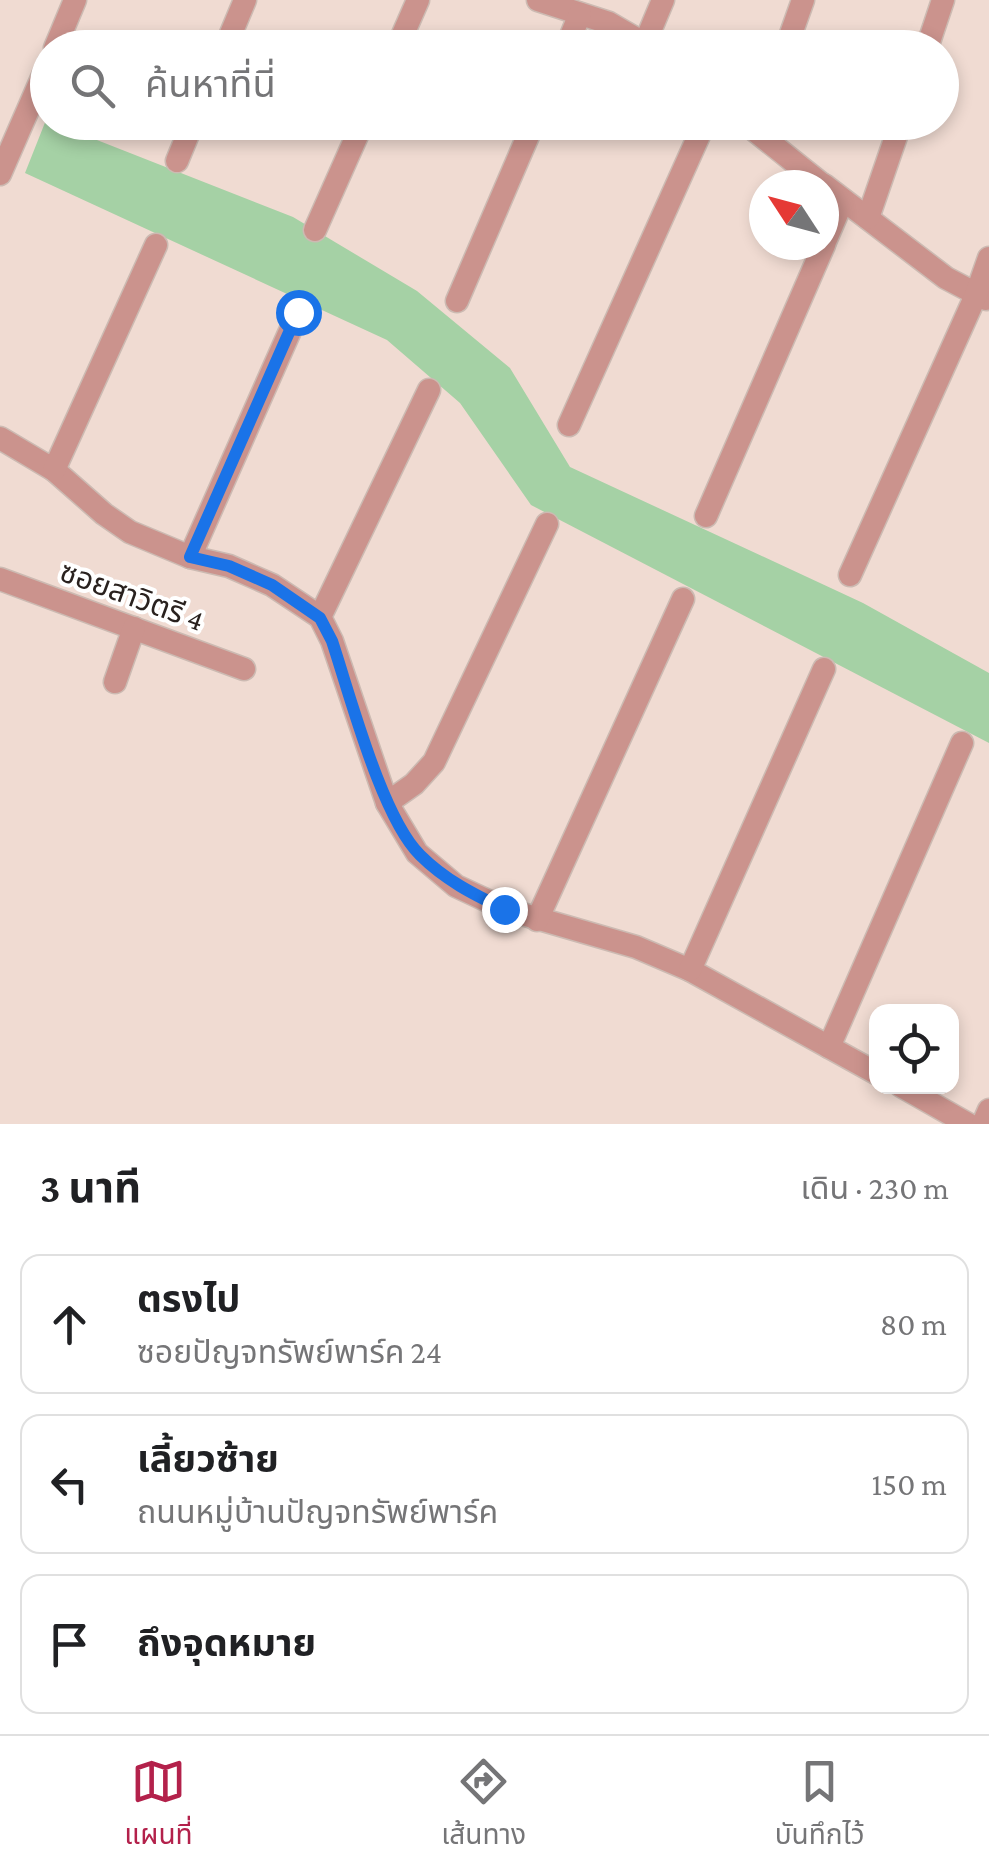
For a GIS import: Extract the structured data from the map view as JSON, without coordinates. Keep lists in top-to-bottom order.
{
  "streets": {
    "street": ["ซอยสาวิตรี 4"]
  },
  "north": "top left",
  "page": {
    "search": "ค้นหาที่นี่",
    "heading": ["3 นาที", "เดิน · 230 m"],
    "list": [
      ["ตรงไป", "ซอยปัญจทรัพย์พาร์ค 24", "80 m"],
      ["เลี้ยวซ้าย", "ถนนหมู่บ้านปัญจทรัพย์พาร์ค", "150 m"],
      "ถึงจุดหมาย"
    ],
    "nav": ["แผนที่", "เส้นทาง", "บันทึกไว้"]
  }
}
